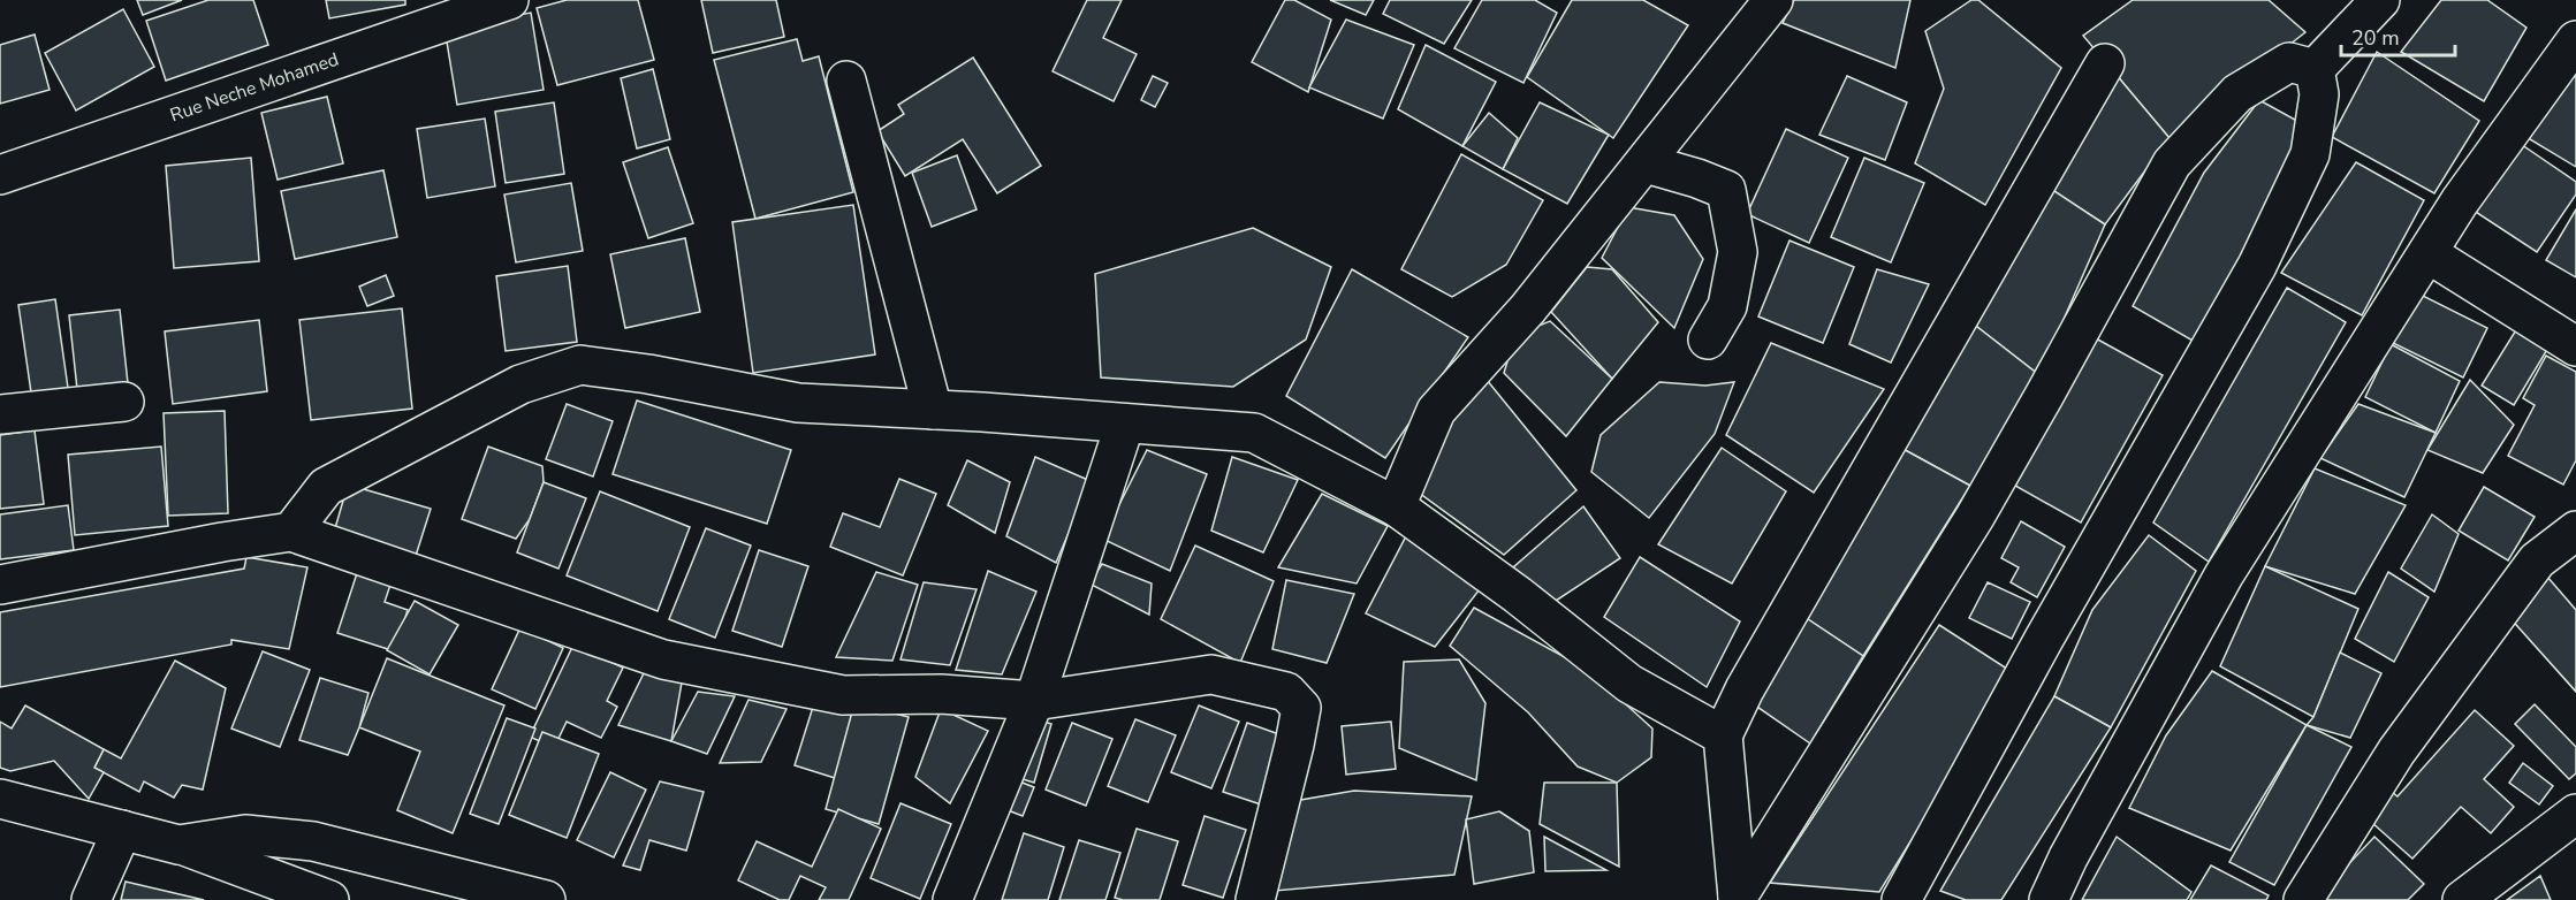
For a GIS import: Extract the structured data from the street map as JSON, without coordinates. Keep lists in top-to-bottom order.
{
  "streets": {
    "street": ["Rue Neche Mohamed"]
  },
  "scale_bar": "20 m"
}
